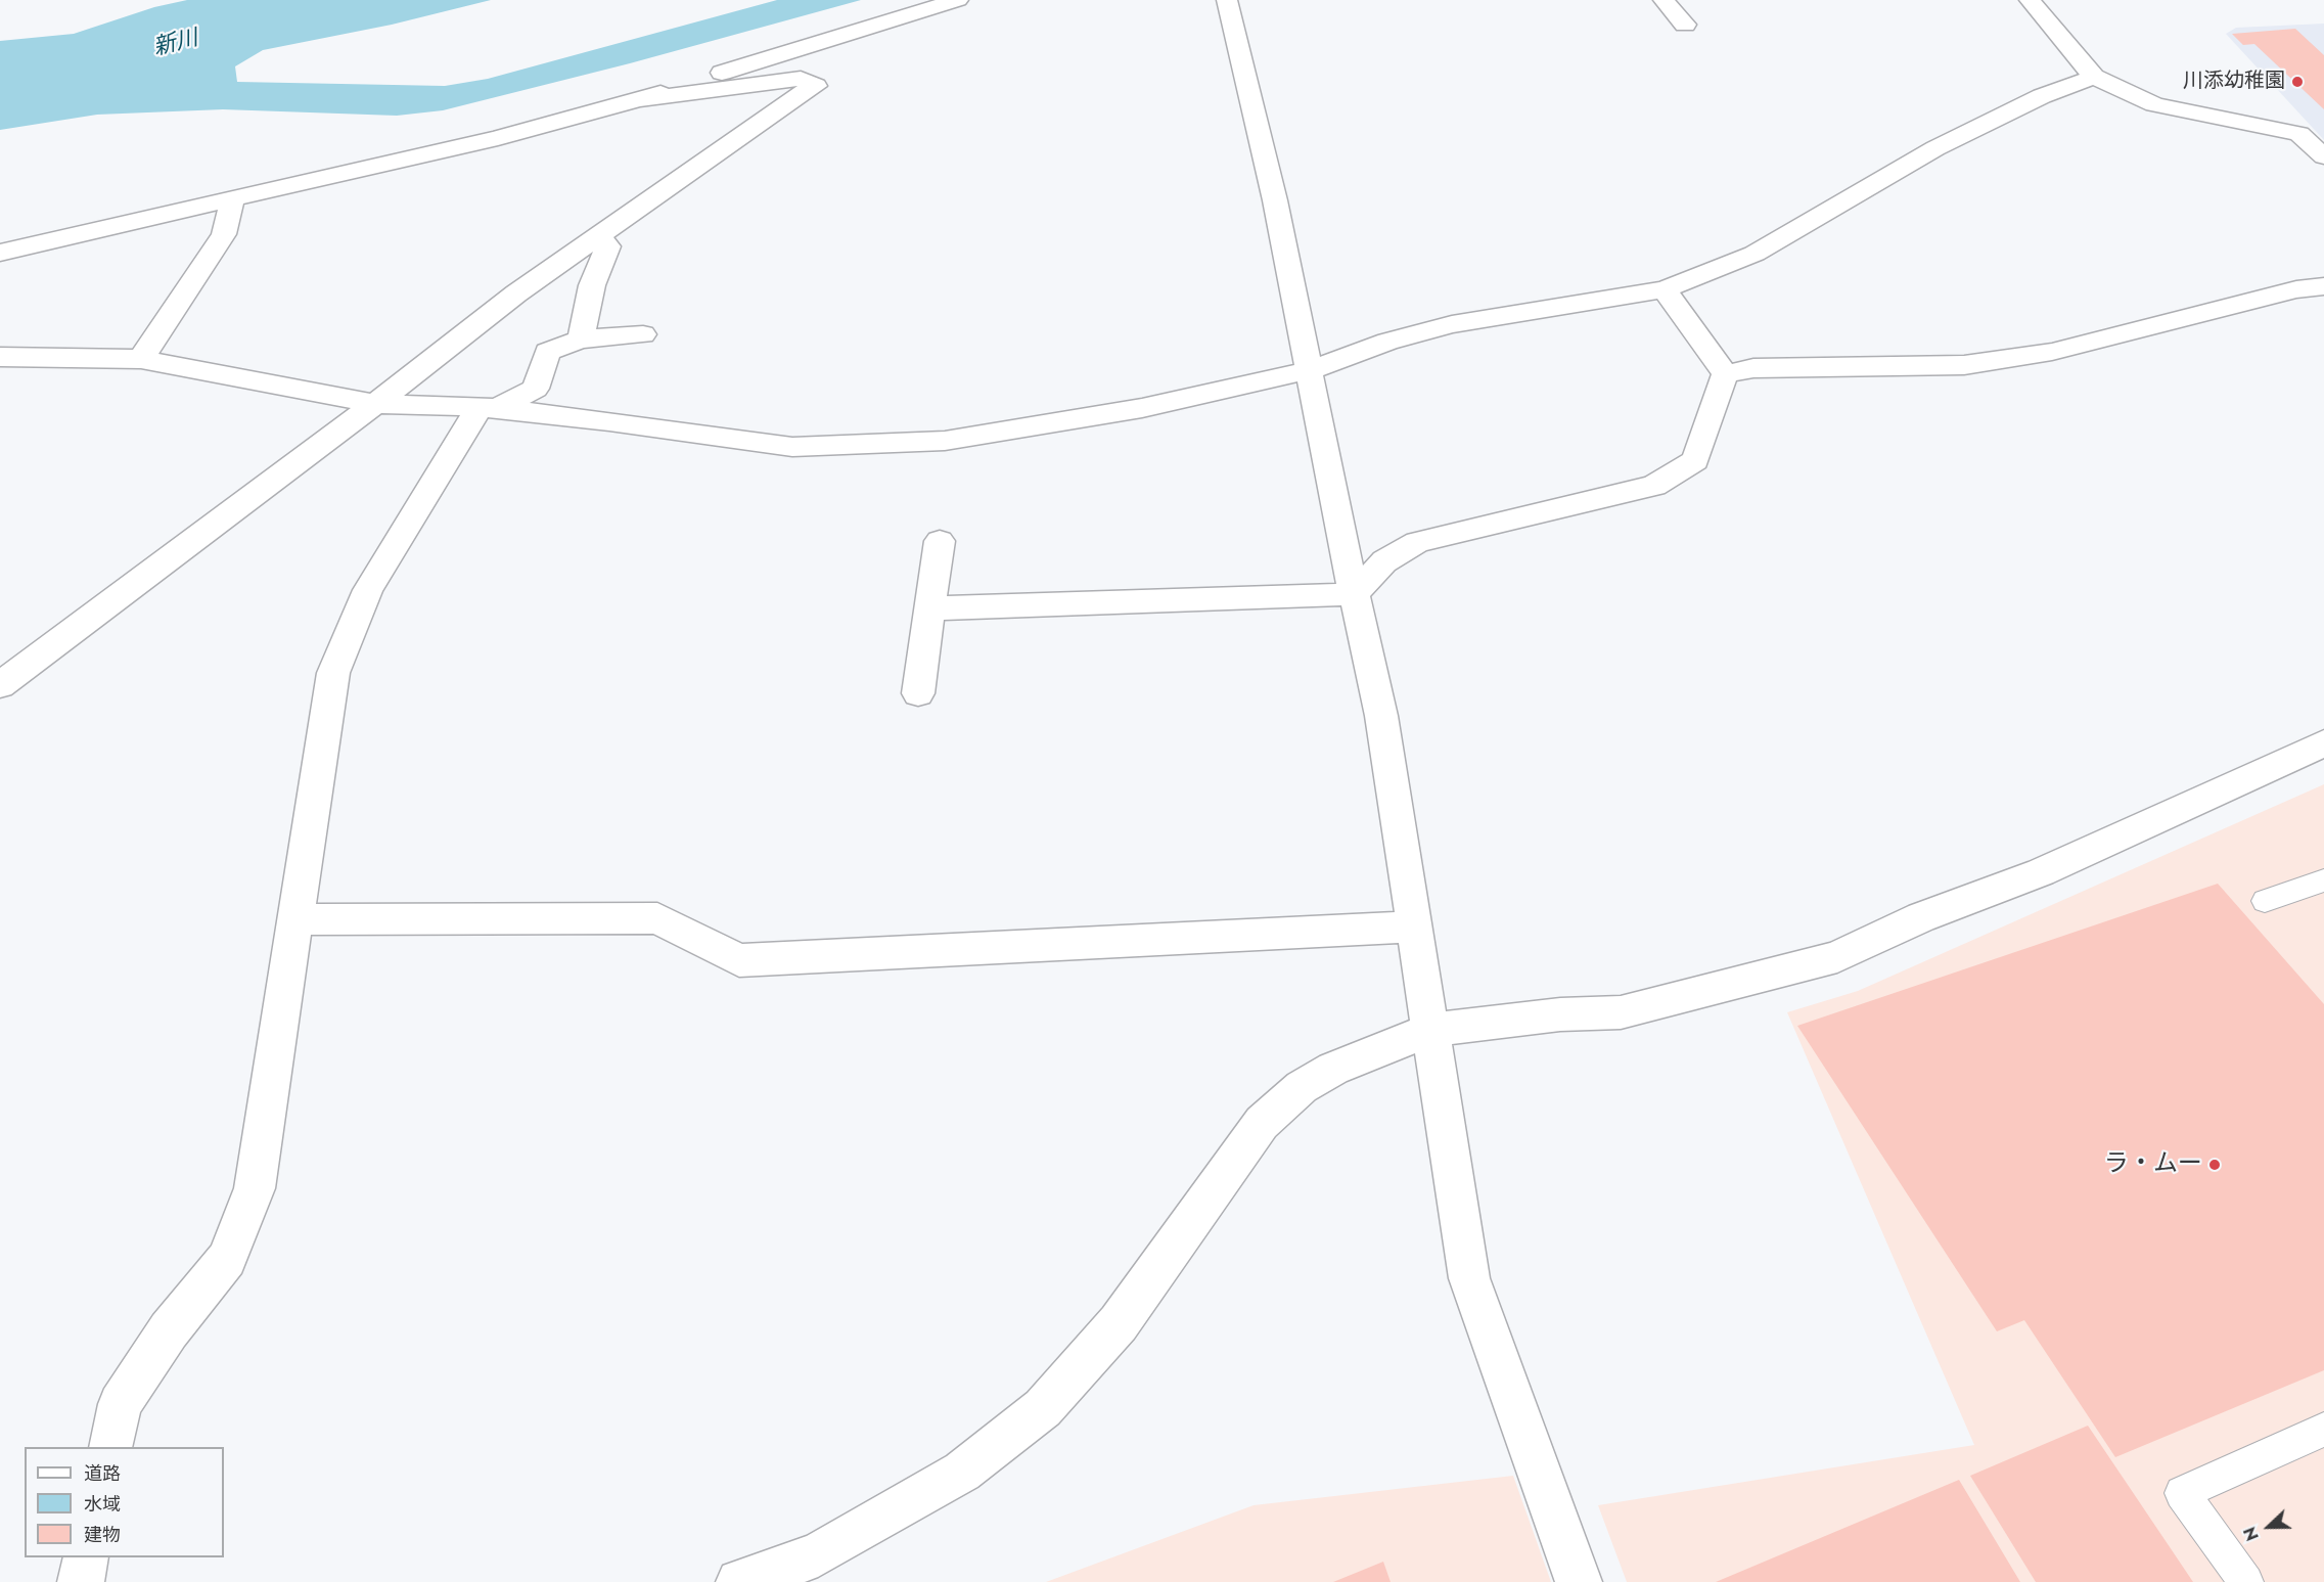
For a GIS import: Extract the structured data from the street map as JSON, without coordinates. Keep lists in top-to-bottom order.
{
  "water": ["新川"],
  "places": ["川添幼稚園", "ラ・ムー"],
  "legend": ["道路", "水域", "建物"],
  "north": "left"
}
